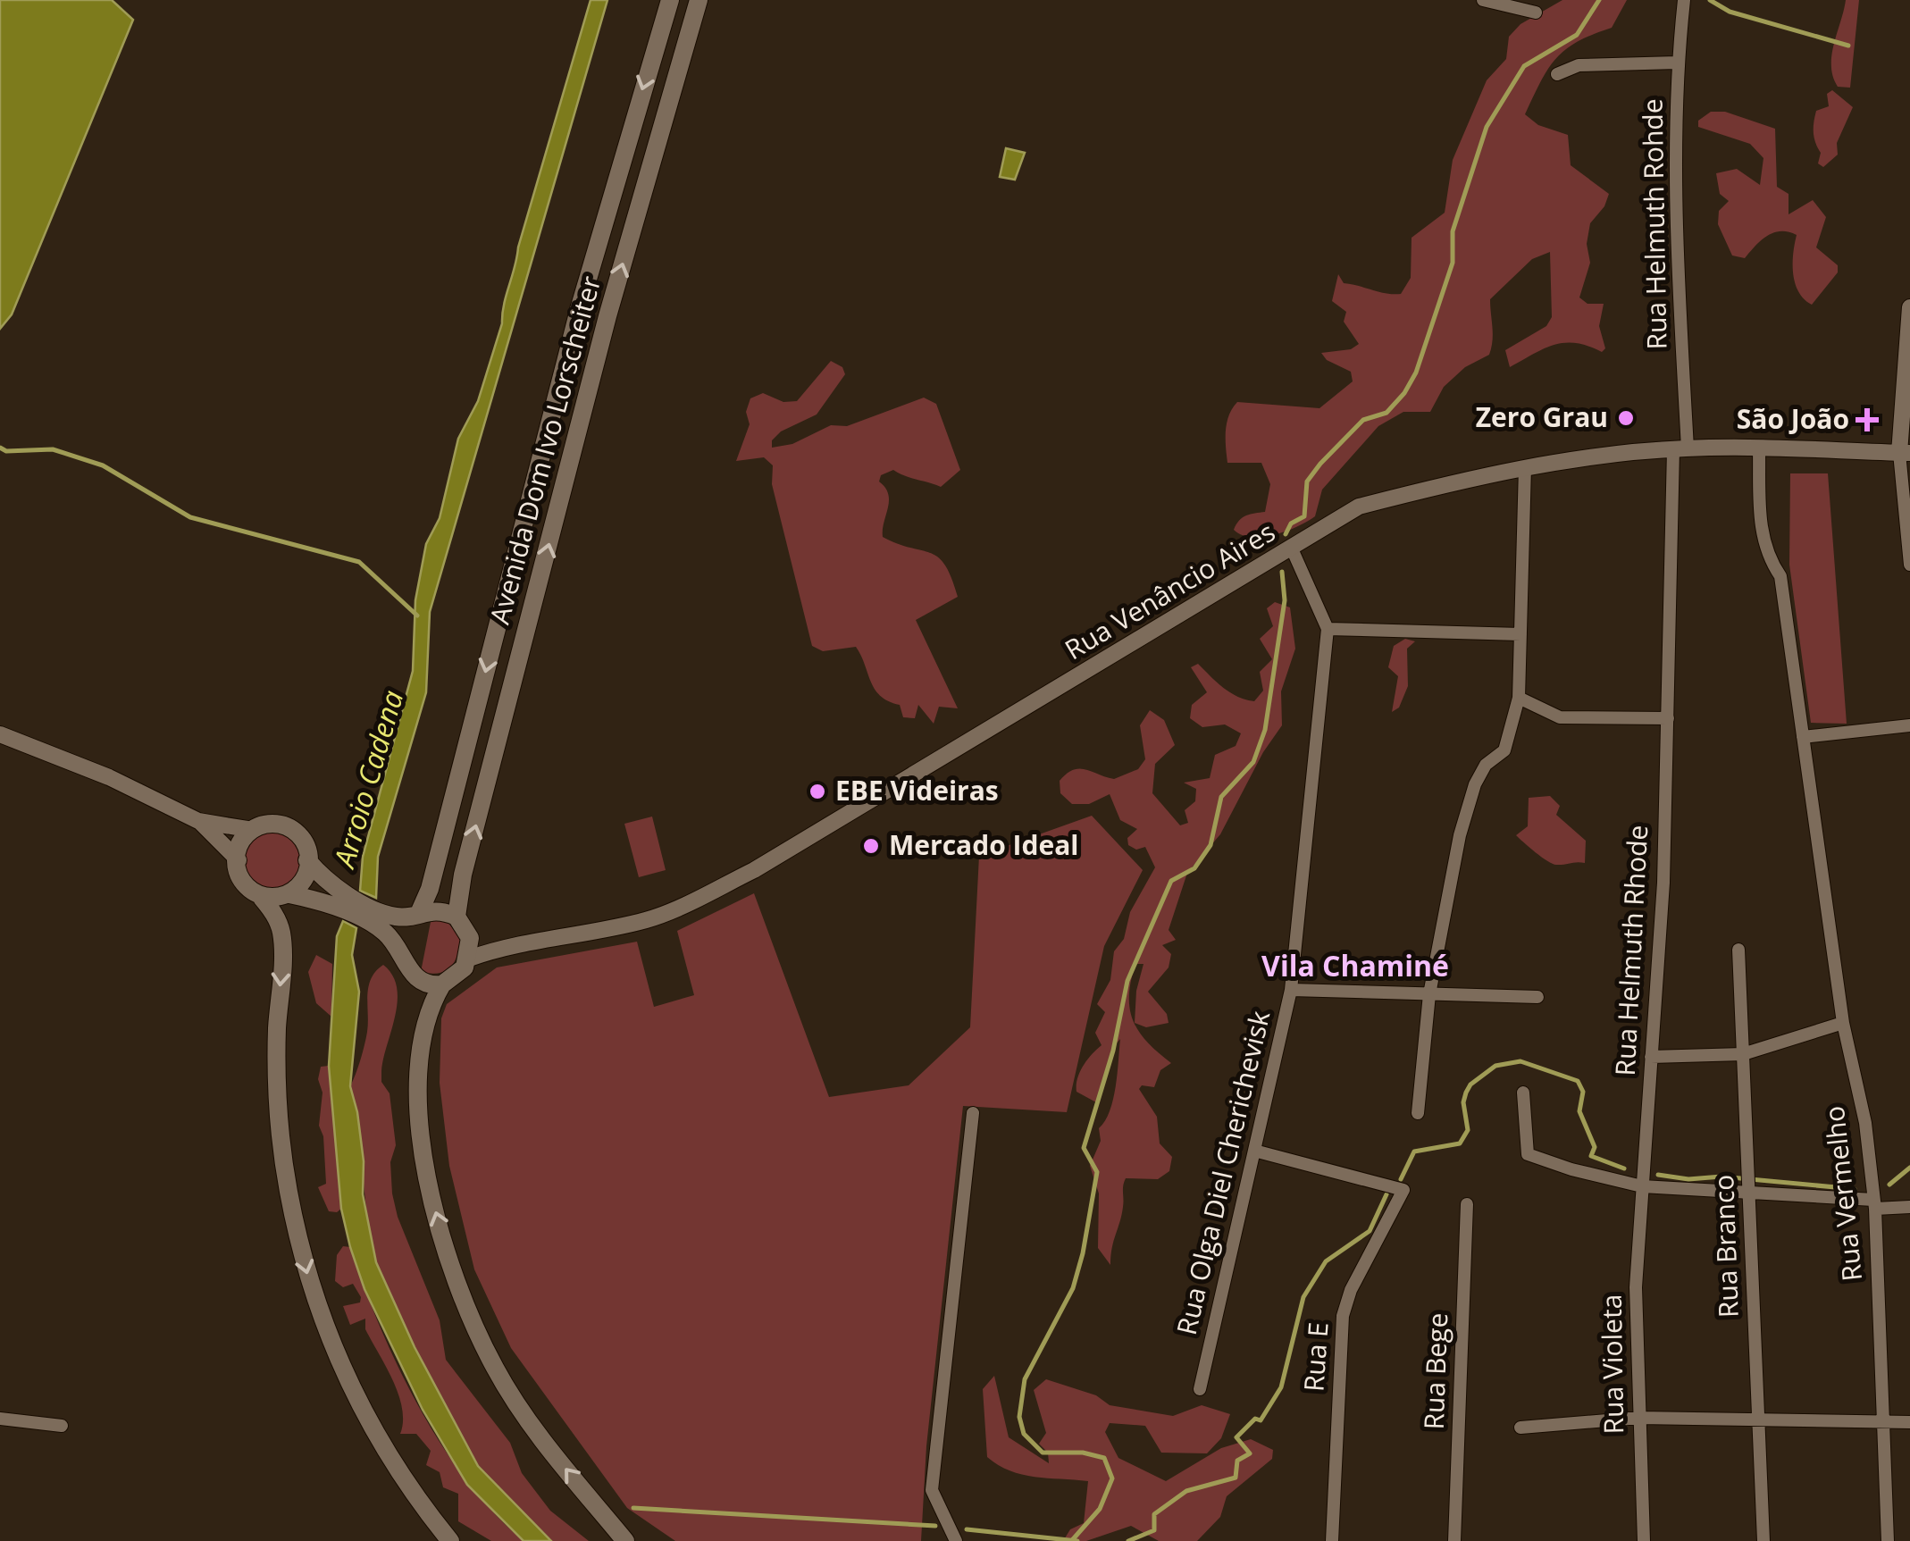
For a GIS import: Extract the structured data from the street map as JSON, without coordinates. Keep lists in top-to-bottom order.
{
  "streets": {
    "main road": ["Avenida Dom Ivo Lorscheiter"],
    "street": [
      "Rua Helmuth Rohde",
      "Rua Venâncio Aires",
      "Rua Helmuth Rhode",
      "Rua Olga Diel Cherichevisk",
      "Rua Vermelho",
      "Rua Branco",
      "Rua E",
      "Rua Violeta",
      "Rua Bege"
    ]
  },
  "crossings": [
    ["Rua Helmuth Rohde", "Rua Venâncio Aires"],
    ["Rua Helmuth Rohde", "Rua Helmuth Rhode"],
    ["Avenida Dom Ivo Lorscheiter", "Rua Venâncio Aires"],
    ["Rua Venâncio Aires", "Rua Olga Diel Cherichevisk"],
    ["Rua Venâncio Aires", "Rua Vermelho"],
    ["Rua Helmuth Rhode", "Rua Violeta"],
    ["Rua Olga Diel Cherichevisk", "Rua E"]
  ],
  "districts": ["Vila Chaminé"],
  "water": ["Arroio Cadena"],
  "places": {
    "other": ["Zero Grau", "EBE Videiras", "Mercado Ideal"],
    "health": ["São João"]
  }
}
